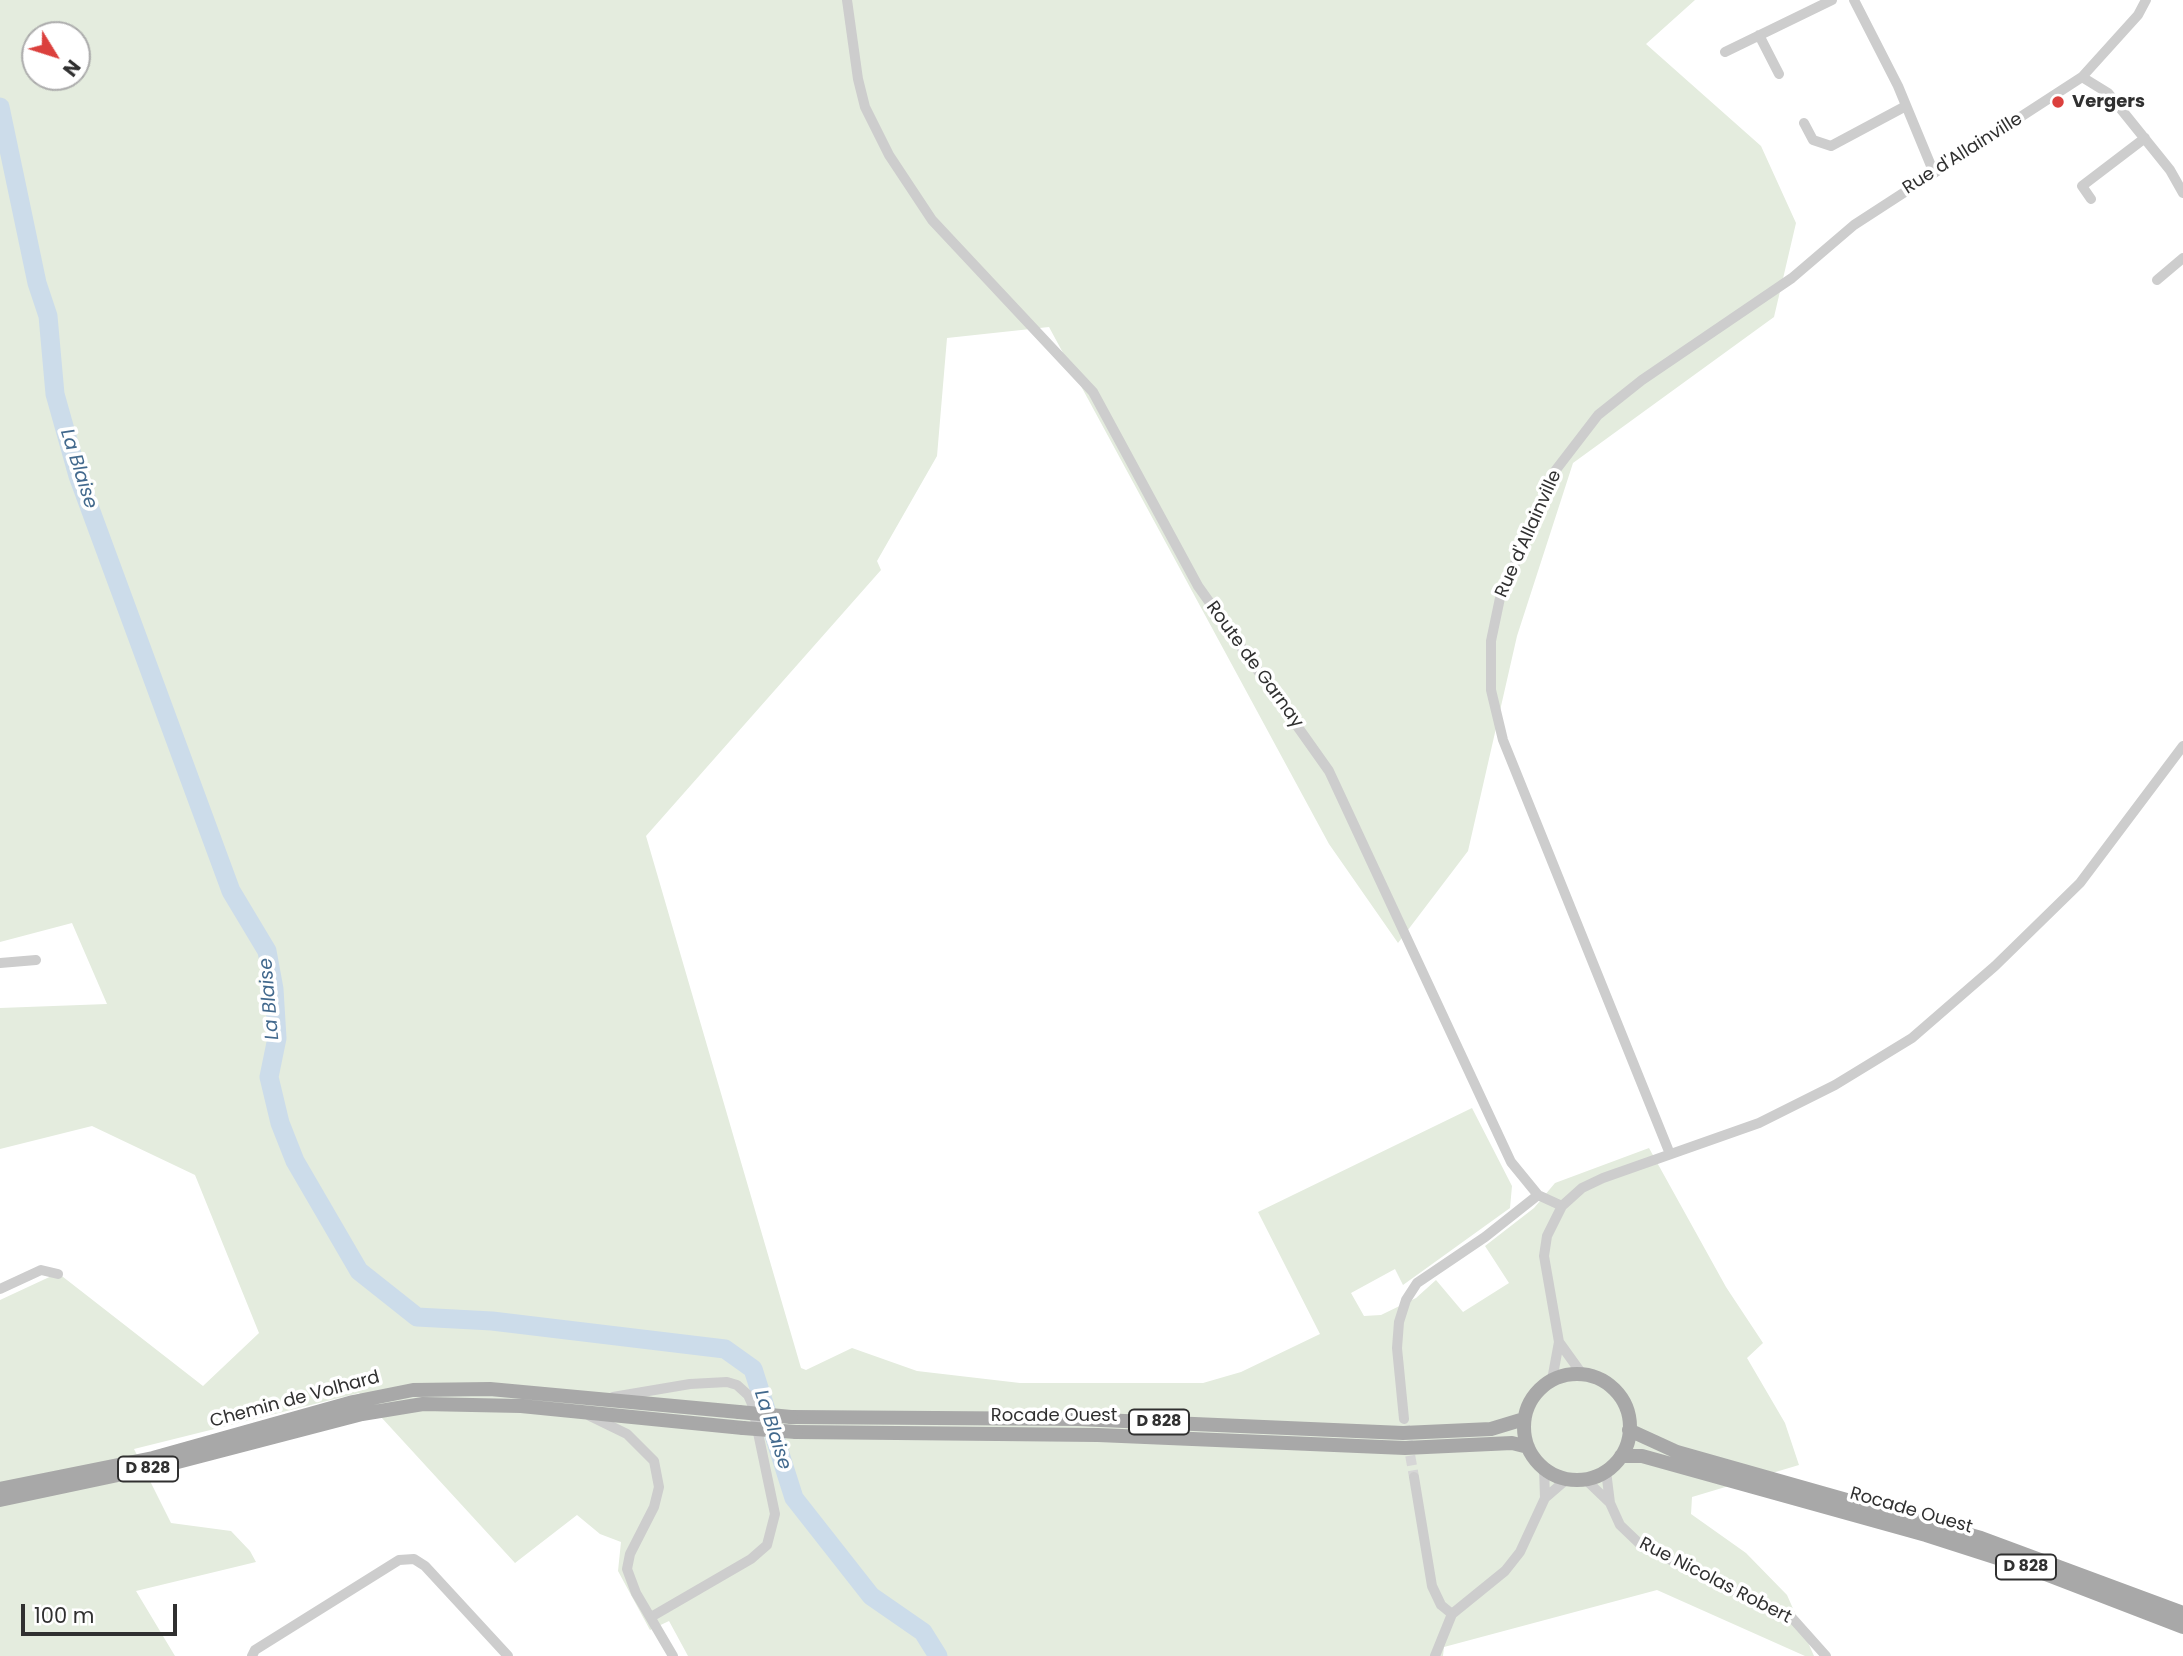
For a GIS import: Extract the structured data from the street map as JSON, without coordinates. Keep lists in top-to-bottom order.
{
  "streets": {
    "main road": ["Chemin de Volhard", "Rocade Ouest", "D 828"],
    "street": ["Rue d'Allainville", "Route de Garnay", "Rue Nicolas Robert"]
  },
  "crossings": [
    ["Chemin de Volhard", "Rocade Ouest"],
    ["Rocade Ouest", "Rue Nicolas Robert"]
  ],
  "water": ["La Blaise"],
  "places": ["Vergers"],
  "scale_bar": "100 m",
  "north": "bottom right"
}
